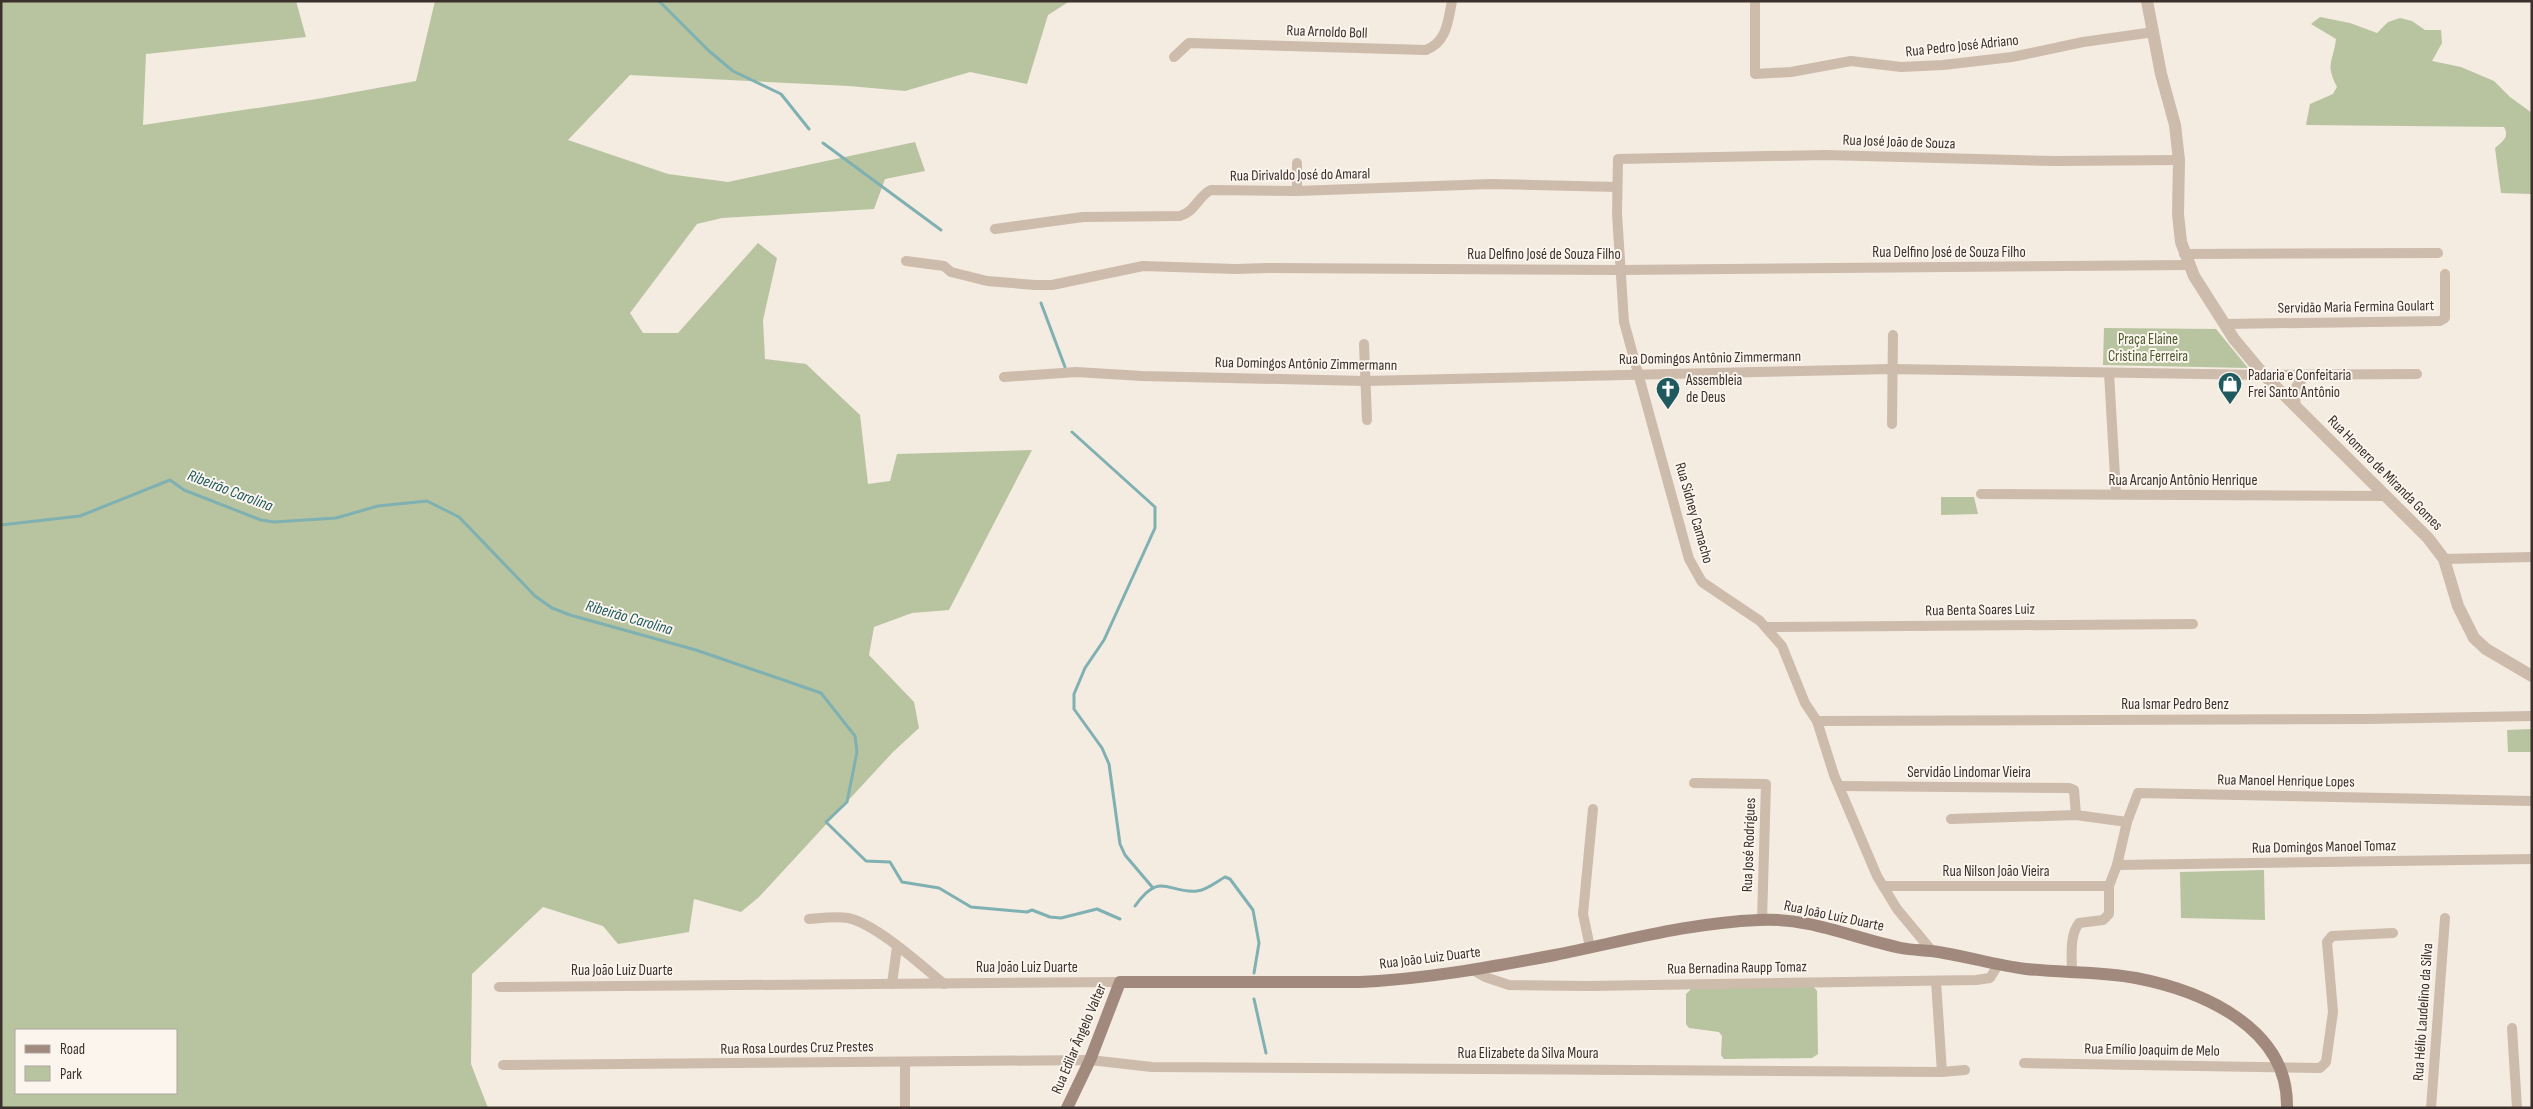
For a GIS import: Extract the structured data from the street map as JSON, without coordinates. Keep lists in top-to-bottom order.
{
  "streets": {
    "main road": ["Rua João Luiz Duarte", "Rua Edilar Ângelo Valter"],
    "street": [
      "Rua Arnoldo Boll",
      "Rua Pedro José Adriano",
      "Rua José João de Souza",
      "Rua Dirivaldo José do Amaral",
      "Rua Delfino José de Souza Filho",
      "Servidão Maria Fermina Goulart",
      "Rua Domingos Antônio Zimmermann",
      "Rua Homero de Miranda Gomes",
      "Rua Arcanjo Antônio Henrique",
      "Rua Sidney Camacho",
      "Rua Benta Soares Luiz",
      "Rua Ismar Pedro Benz",
      "Servidão Lindomar Vieira",
      "Rua Manoel Henrique Lopes",
      "Rua José Rodrigues",
      "Rua Domingos Manoel Tomaz",
      "Rua Nilson João Vieira",
      "Rua Bernadina Raupp Tomaz",
      "Rua Hélio Laudelino da Silva",
      "Rua Rosa Lourdes Cruz Prestes",
      "Rua Emílio Joaquim de Melo",
      "Rua Elizabete da Silva Moura"
    ]
  },
  "crossings": [
    ["Rua Pedro José Adriano", "Rua Homero de Miranda Gomes"],
    ["Rua José João de Souza", "Rua Homero de Miranda Gomes"],
    ["Rua José João de Souza", "Rua Sidney Camacho"],
    ["Rua Dirivaldo José do Amaral", "Rua Sidney Camacho"],
    ["Rua Delfino José de Souza Filho", "Rua Homero de Miranda Gomes"],
    ["Rua Delfino José de Souza Filho", "Rua Sidney Camacho"],
    ["Servidão Maria Fermina Goulart", "Rua Homero de Miranda Gomes"],
    ["Rua Domingos Antônio Zimmermann", "Rua Homero de Miranda Gomes"],
    ["Rua Domingos Antônio Zimmermann", "Rua Sidney Camacho"],
    ["Rua Homero de Miranda Gomes", "Rua Arcanjo Antônio Henrique"],
    ["Rua Sidney Camacho", "Rua Benta Soares Luiz"],
    ["Rua Sidney Camacho", "Rua Ismar Pedro Benz"],
    ["Rua Sidney Camacho", "Servidão Lindomar Vieira"],
    ["Rua Sidney Camacho", "Rua Nilson João Vieira"],
    ["Rua Sidney Camacho", "Rua João Luiz Duarte"],
    ["Rua Manoel Henrique Lopes", "Rua Domingos Manoel Tomaz"],
    ["Rua Manoel Henrique Lopes", "Rua Nilson João Vieira"],
    ["Rua José Rodrigues", "Rua João Luiz Duarte"],
    ["Rua João Luiz Duarte", "Rua Bernadina Raupp Tomaz"],
    ["Rua João Luiz Duarte", "Rua Edilar Ângelo Valter"],
    ["Rua João Luiz Duarte", "Rua Emílio Joaquim de Melo"],
    ["Rua Edilar Ângelo Valter", "Rua Rosa Lourdes Cruz Prestes"],
    ["Rua Edilar Ângelo Valter", "Rua Elizabete da Silva Moura"],
    ["Rua Rosa Lourdes Cruz Prestes", "Rua Elizabete da Silva Moura"]
  ],
  "water": ["Ribeirão Carolina"],
  "parks": ["Praça Elaine Cristina Ferreira"],
  "places": {
    "shop": ["Padaria e Confeitaria Frei Santo Antônio"],
    "church": ["Assembleia de Deus"]
  },
  "legend": ["Road", "Park"]
}
